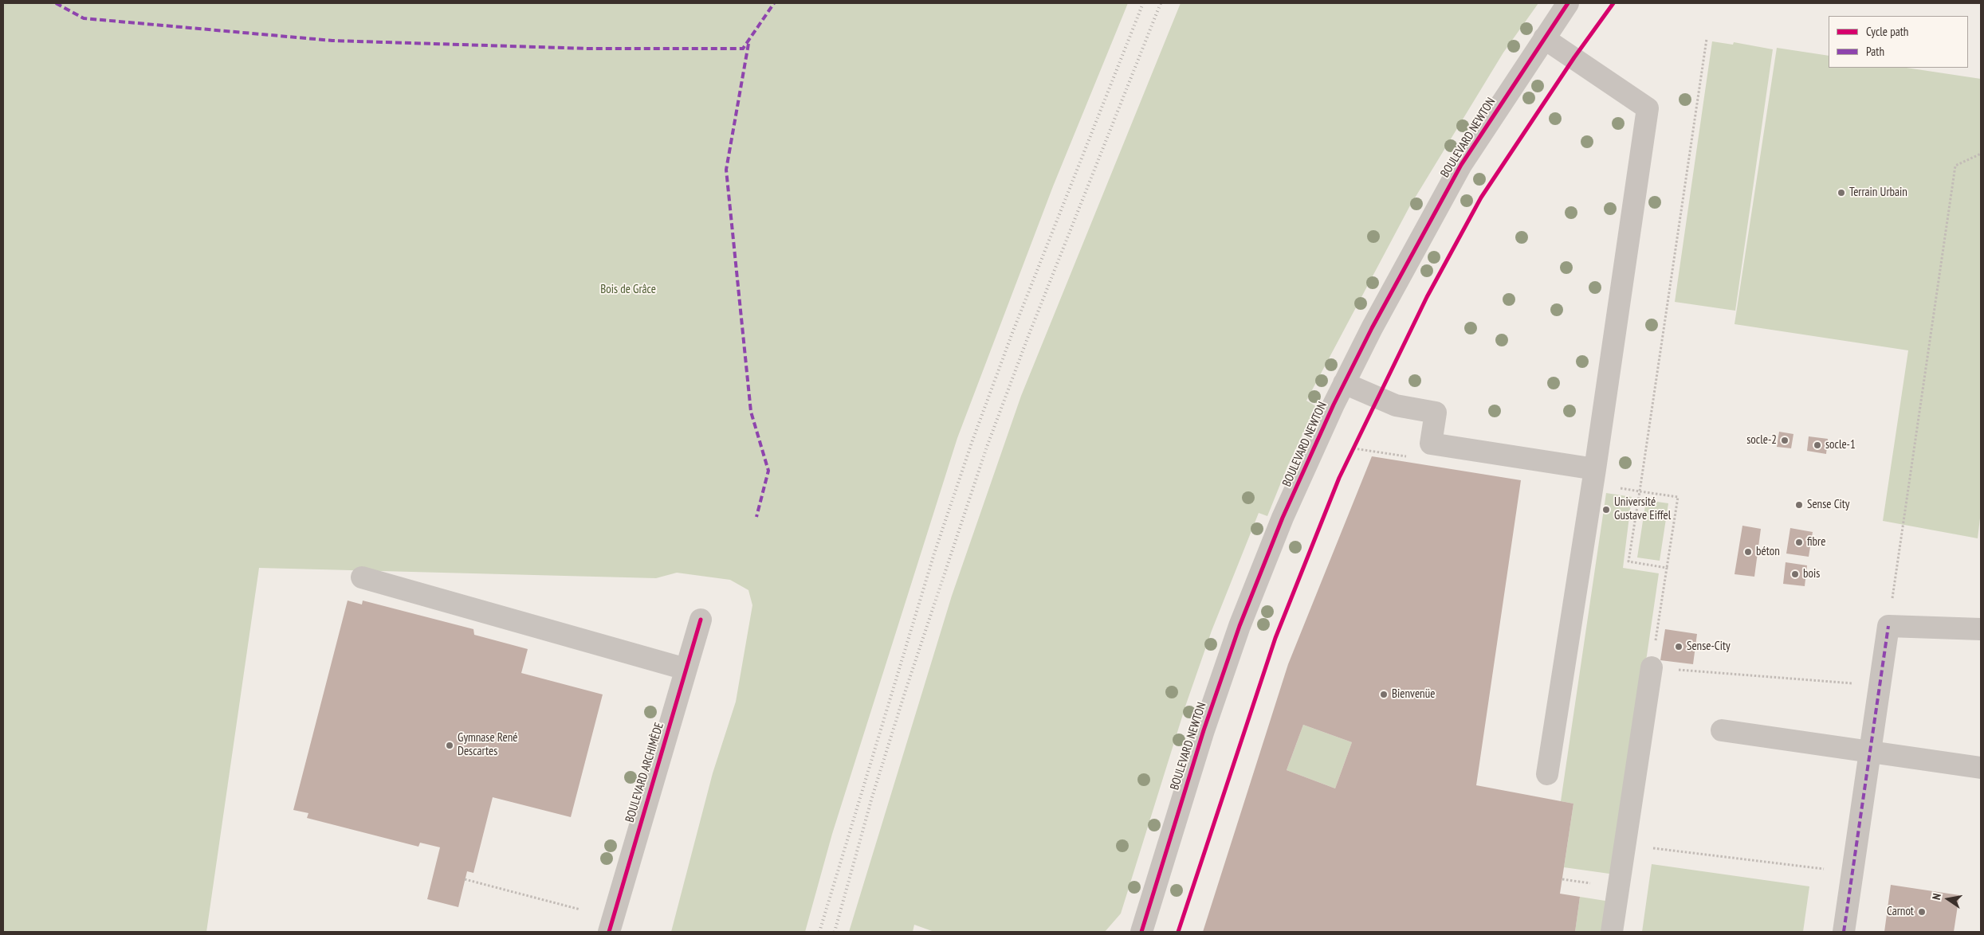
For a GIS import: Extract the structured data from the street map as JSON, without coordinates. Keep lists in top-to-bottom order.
{
  "streets": {
    "street": ["BOULEVARD NEWTON", "BOULEVARD ARCHIMÈDE"]
  },
  "parks": ["Bois de Grâce"],
  "places": [
    "Terrain Urbain",
    "socle-2",
    "socle-1",
    "Sense City",
    "Université Gustave Eiffel",
    "fibre",
    "béton",
    "bois",
    "Sense-City",
    "Bienvenüe",
    "Gymnase René Descartes",
    "Carnot"
  ],
  "legend": ["Cycle path", "Path"],
  "north": "left"
}
